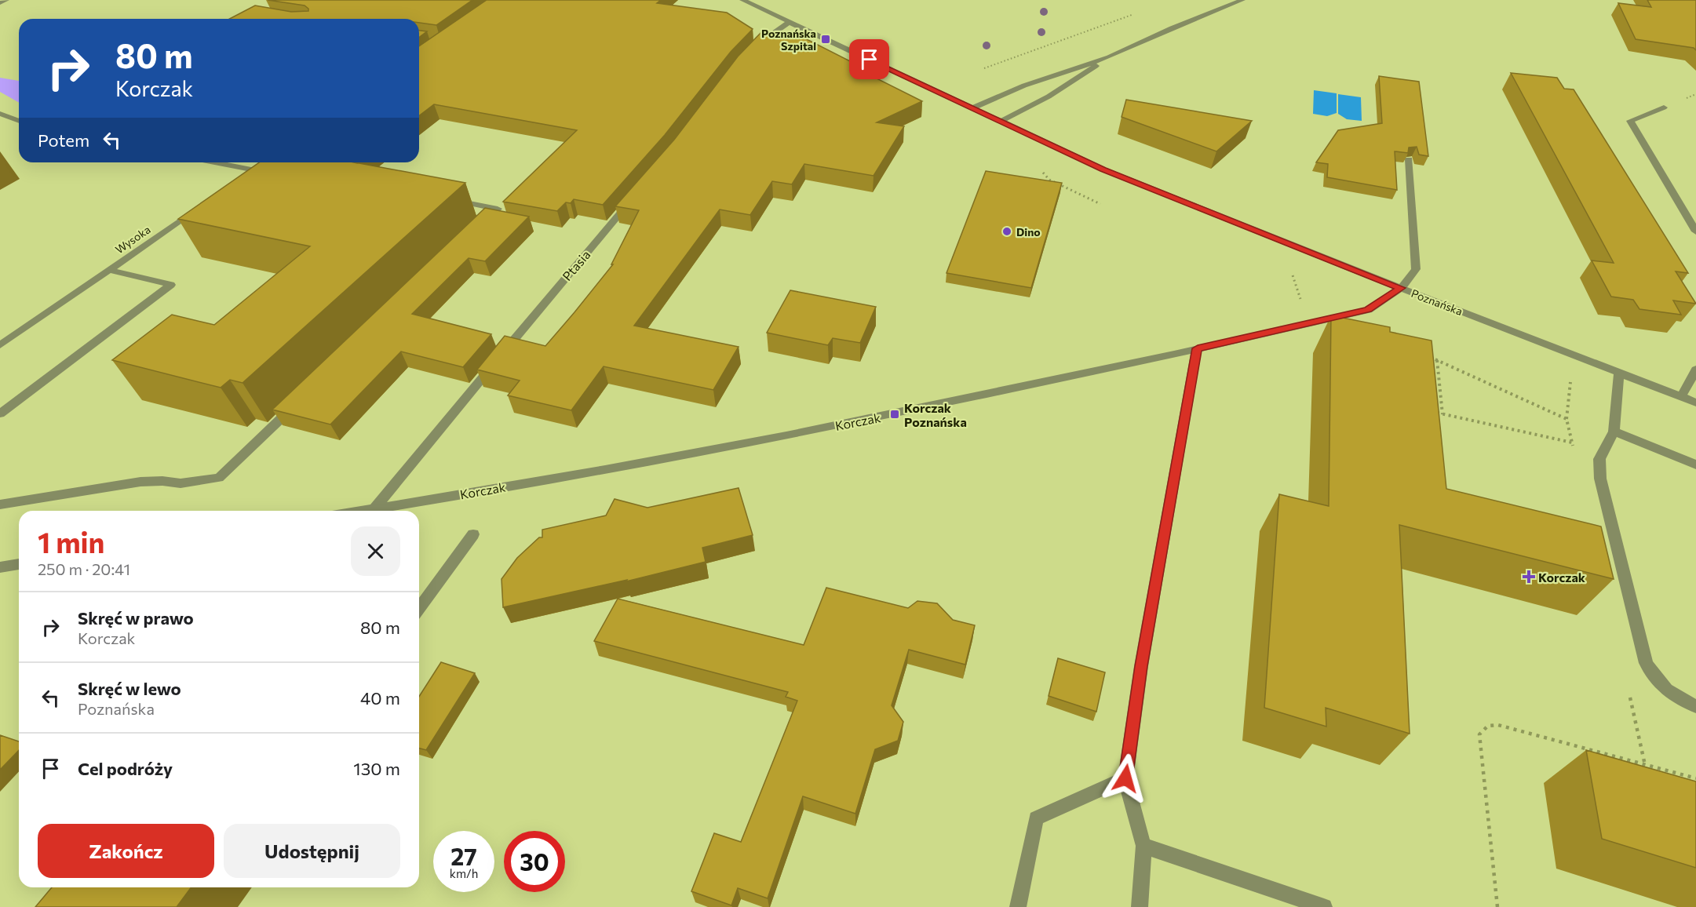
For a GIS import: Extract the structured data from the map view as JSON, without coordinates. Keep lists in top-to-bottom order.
{
  "streets": {
    "street": [
      "Wysoka",
      "Ptasia",
      "Poznańska",
      "Korczak"
    ]
  },
  "crossings": [
    ["Poznańska", "Korczak"]
  ],
  "places": {
    "transit": ["Poznańska Szpital", "Korczak Poznańska"],
    "other": ["Dino"],
    "health": ["Korczak"]
  },
  "page": {
    "turn": ["80 m", "Korczak"],
    "then": "Potem",
    "heading": ["1 min", "250 m · 20:41"],
    "list": [
      {
        "name": "Skręć w prawo",
        "note": "Korczak",
        "value": "80 m"
      },
      {
        "name": "Skręć w lewo",
        "note": "Poznańska",
        "value": "40 m"
      },
      {
        "name": "Cel podróży",
        "value": "130 m"
      }
    ],
    "buttons": ["Zakończ", "Udostępnij"],
    "speed": "27 km/h",
    "limit": "30"
  }
}
